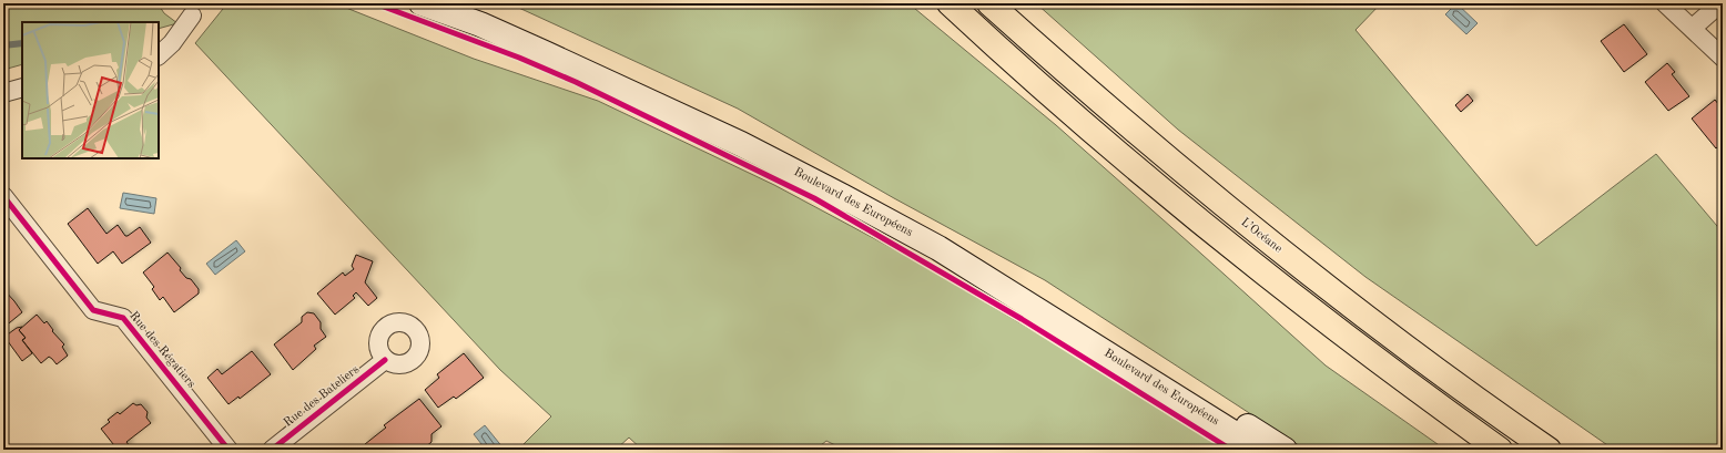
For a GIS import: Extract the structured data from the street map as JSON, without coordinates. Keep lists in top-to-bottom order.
{
  "streets": {
    "highway": ["L’Océane"],
    "main road": ["Boulevard des Européens"],
    "street": ["Rue des Régatiers", "Rue des Bateliers"]
  }
}
